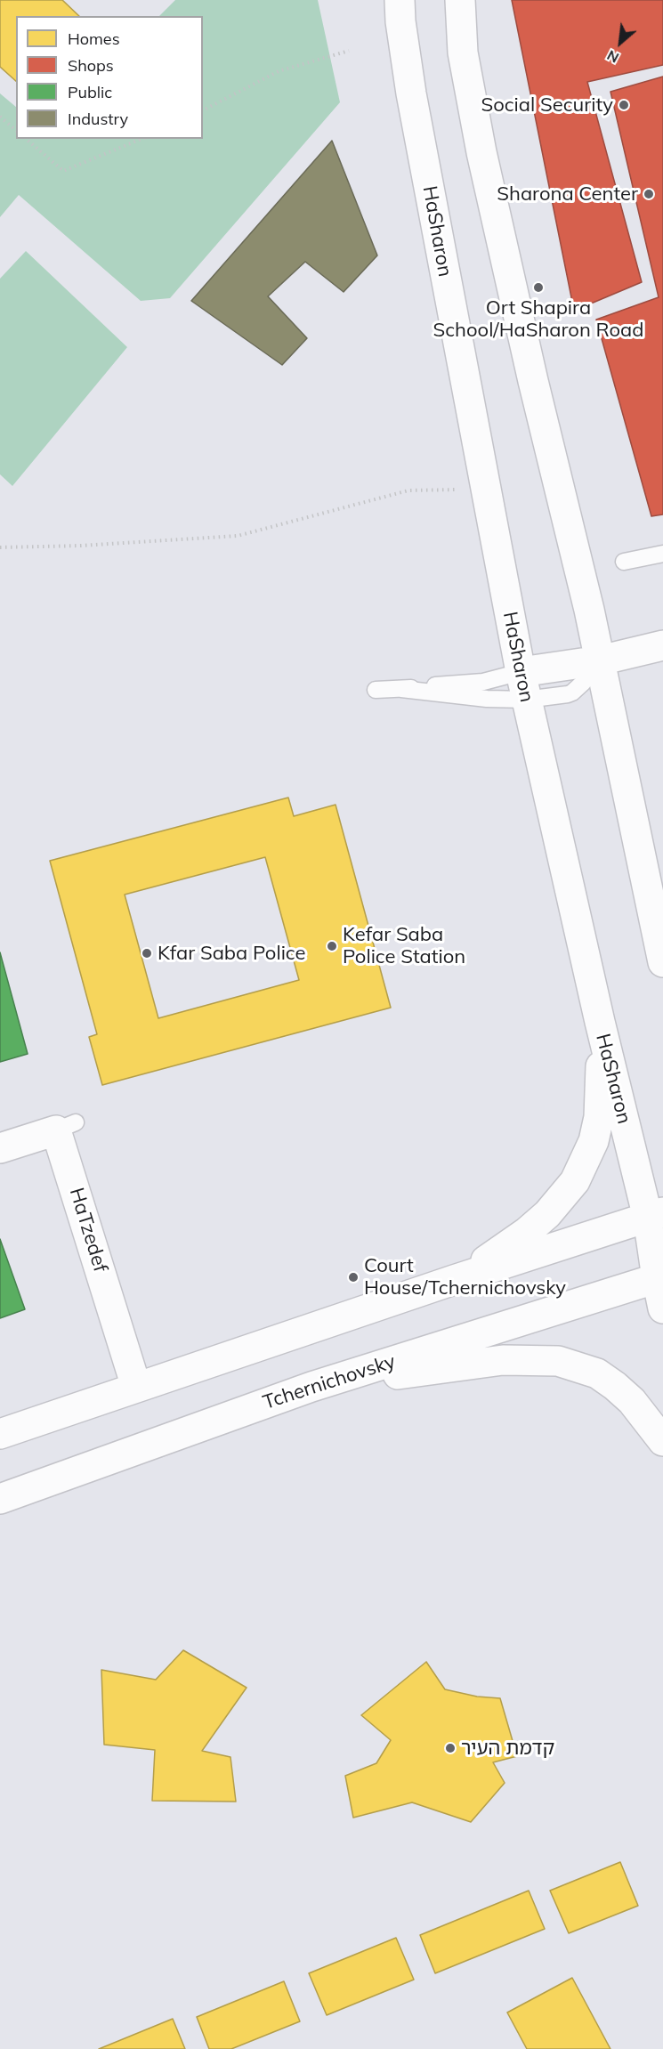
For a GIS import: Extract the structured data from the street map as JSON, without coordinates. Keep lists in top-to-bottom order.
{
  "streets": {
    "main road": ["HaSharon", "HaTzedef", "Tchernichovsky"]
  },
  "crossings": [
    ["HaSharon", "Tchernichovsky"]
  ],
  "places": [
    "Social Security",
    "Sharona Center",
    "Ort Shapira School/HaSharon Road",
    "Kefar Saba Police Station",
    "Kfar Saba Police",
    "Court House/Tchernichovsky",
    "קדמת העיר"
  ],
  "legend": [
    "Homes",
    "Shops",
    "Public",
    "Industry"
  ],
  "north": "bottom left"
}
